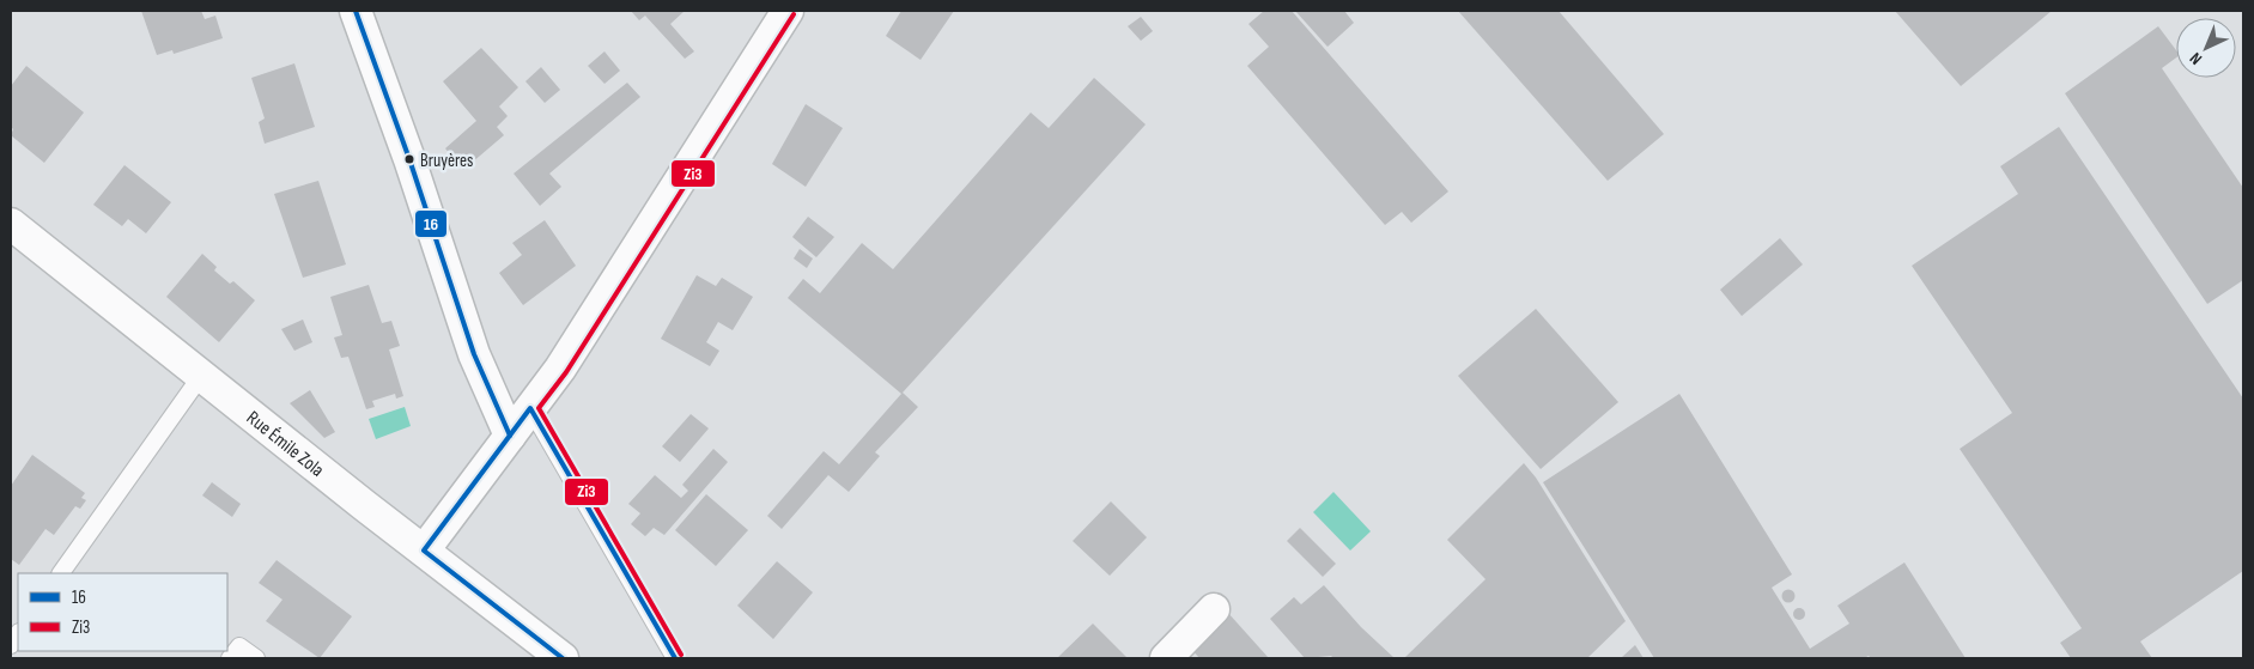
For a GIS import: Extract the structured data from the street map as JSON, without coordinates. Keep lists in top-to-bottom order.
{
  "streets": {
    "street": ["Rue Émile Zola"]
  },
  "places": ["Bruyères"],
  "lines": ["transit line 16", "transit line Zi3"],
  "legend": ["16", "Zi3"],
  "north": "bottom left"
}
